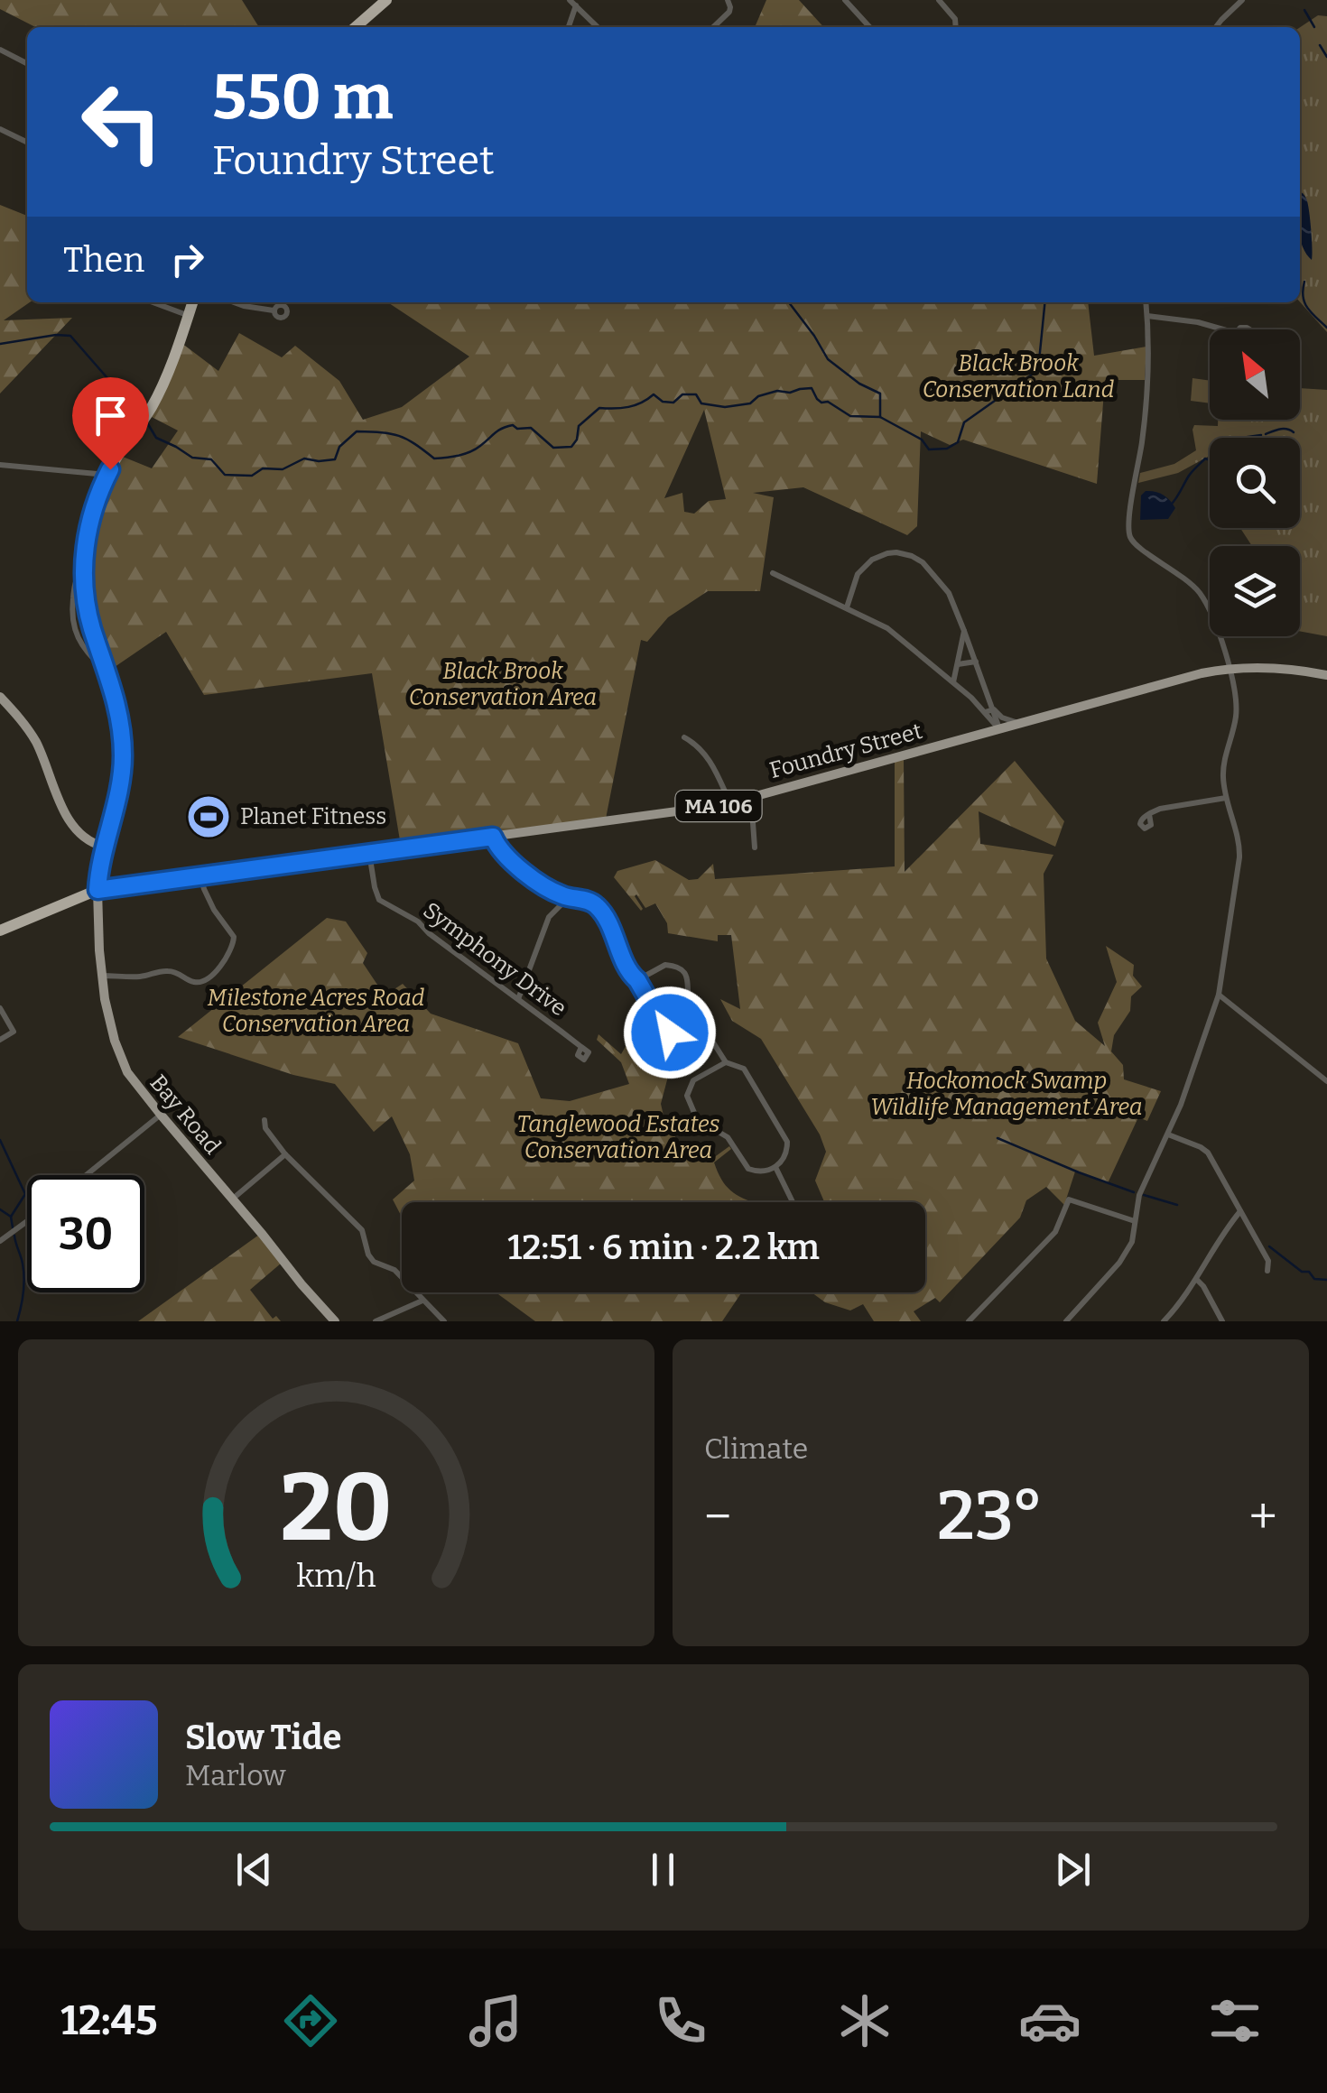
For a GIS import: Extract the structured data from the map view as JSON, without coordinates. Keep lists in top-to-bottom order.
{
  "streets": {
    "highway": ["Foundry Street", "MA 106"],
    "main road": ["Bay Road"],
    "street": ["Symphony Drive"]
  },
  "crossings": [
    ["Foundry Street", "Symphony Drive"],
    ["Foundry Street", "Bay Road"]
  ],
  "parks": [
    "Black Brook Conservation Land",
    "Black Brook Conservation Area",
    "Milestone Acres Road Conservation Area",
    "Hockomock Swamp Wildlife Management Area",
    "Tanglewood Estates Conservation Area"
  ],
  "places": {
    "sports": ["Planet Fitness"]
  },
  "north": "top left",
  "page": {
    "turn": ["550 m", "Foundry Street"],
    "then": "Then",
    "limit": "30",
    "trip": "12:51 · 6 min · 2.2 km",
    "tile": "Climate",
    "heat": ["−", "23°", "+"],
    "song": ["Slow Tide", "Marlow"],
    "tabs": "12:45",
    "gauge": ["20", "km/h"]
  }
}
